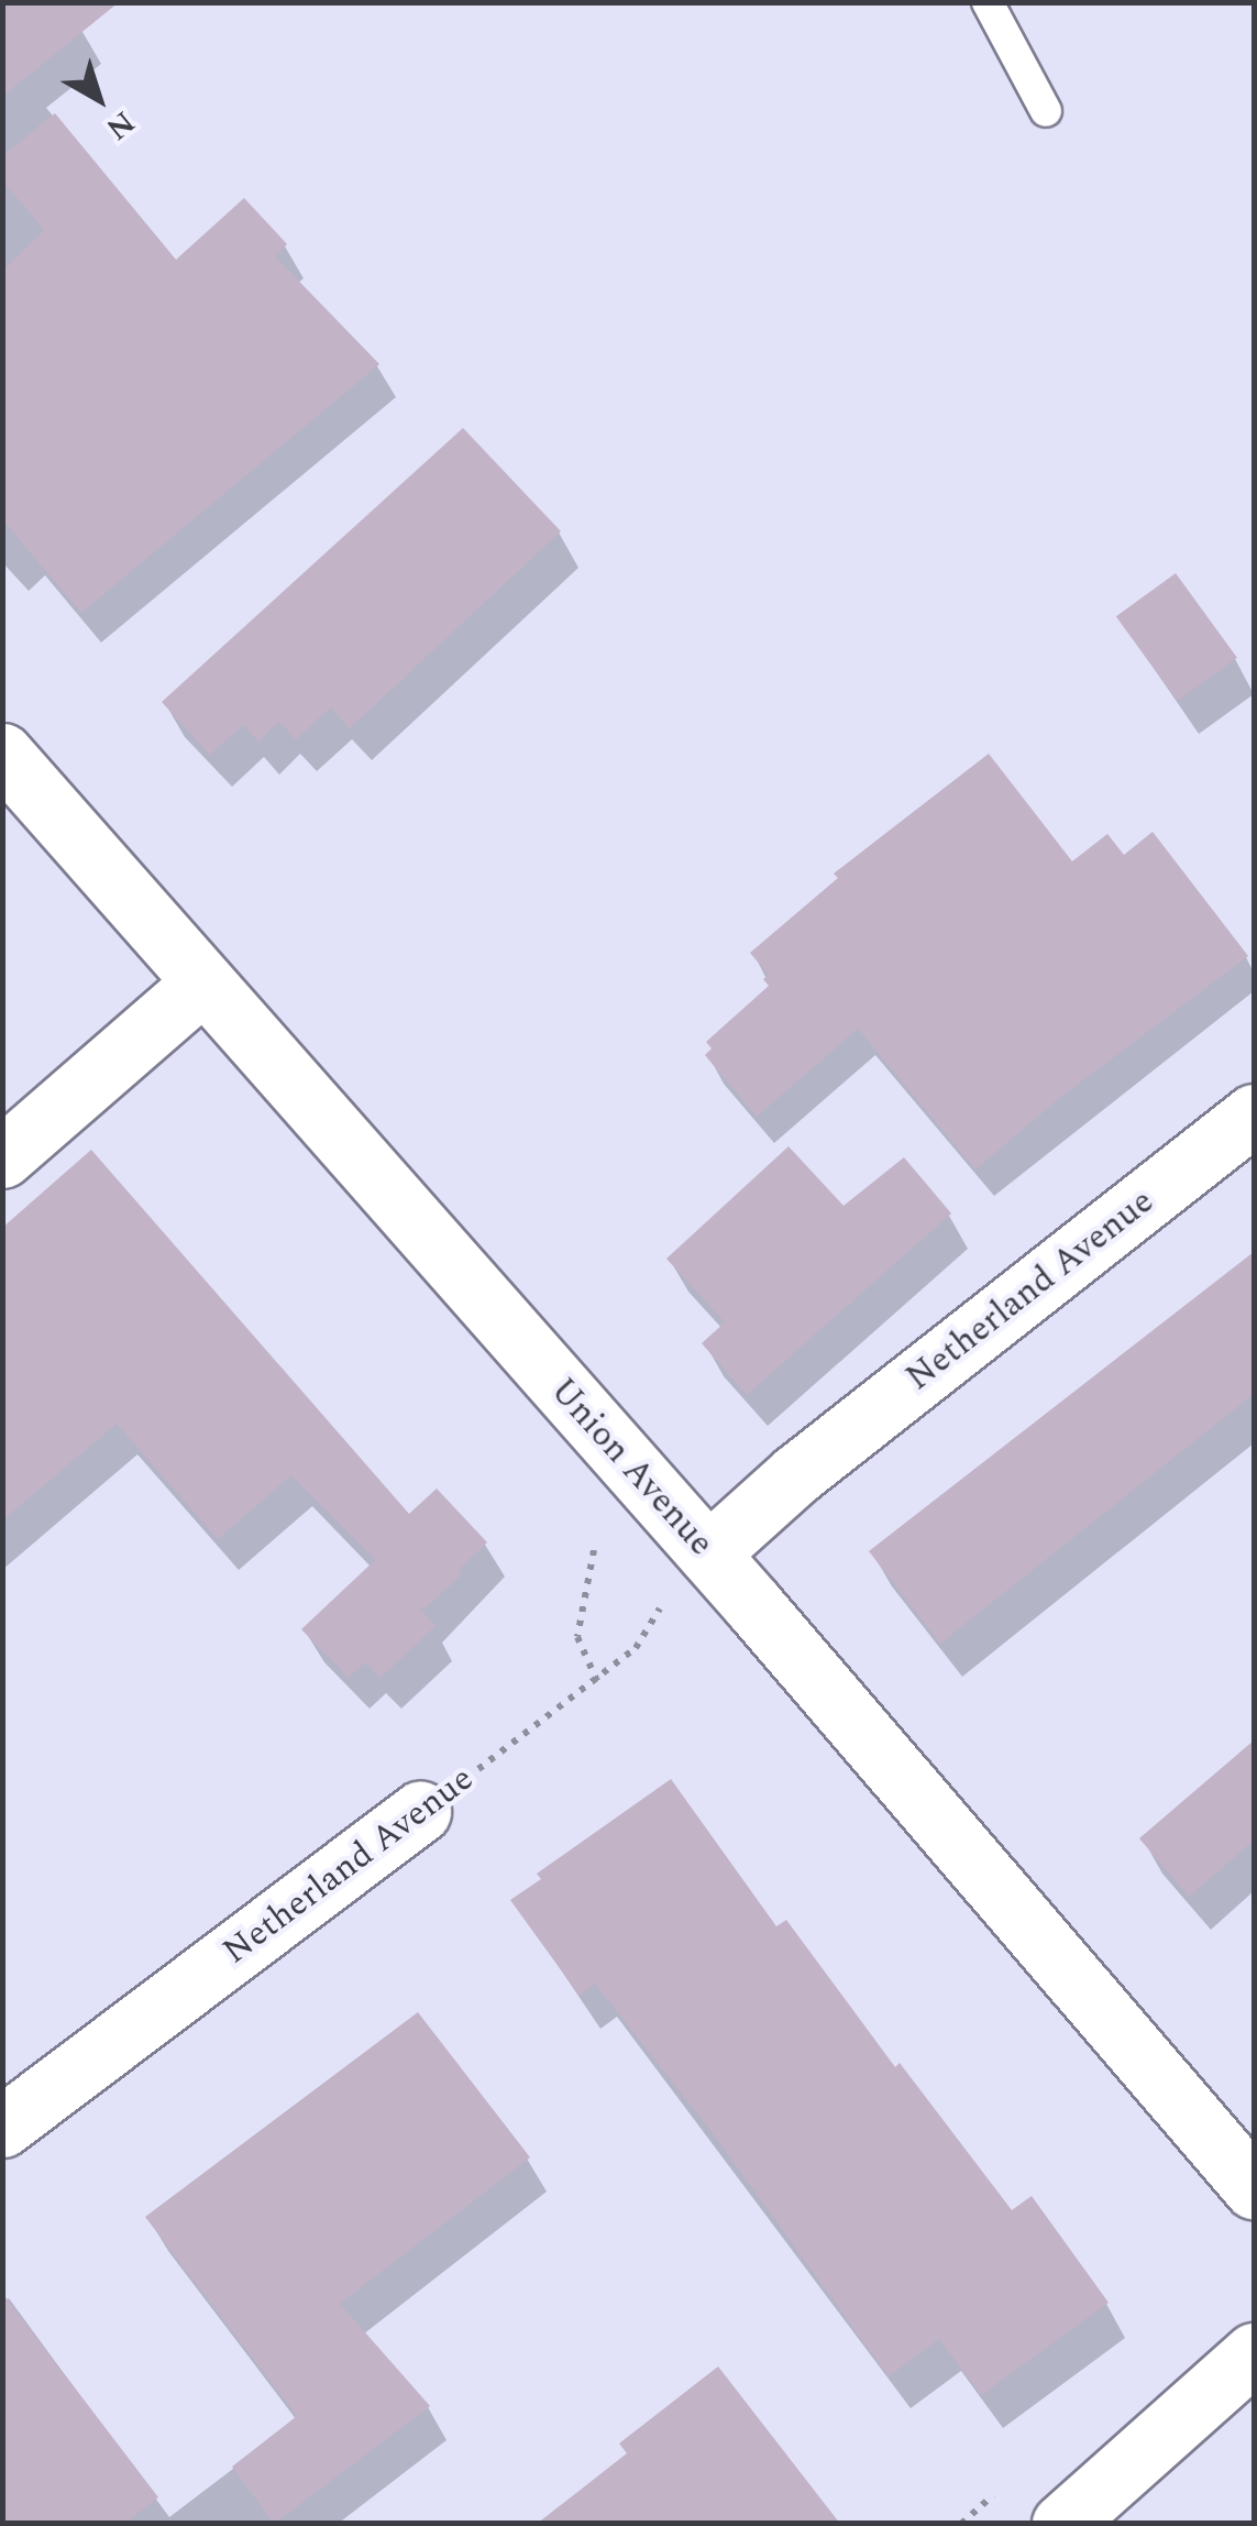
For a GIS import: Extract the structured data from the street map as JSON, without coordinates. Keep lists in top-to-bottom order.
{
  "streets": {
    "street": ["Netherland Avenue", "Union Avenue"]
  },
  "crossings": [
    ["Netherland Avenue", "Union Avenue"]
  ],
  "north": "bottom right"
}
